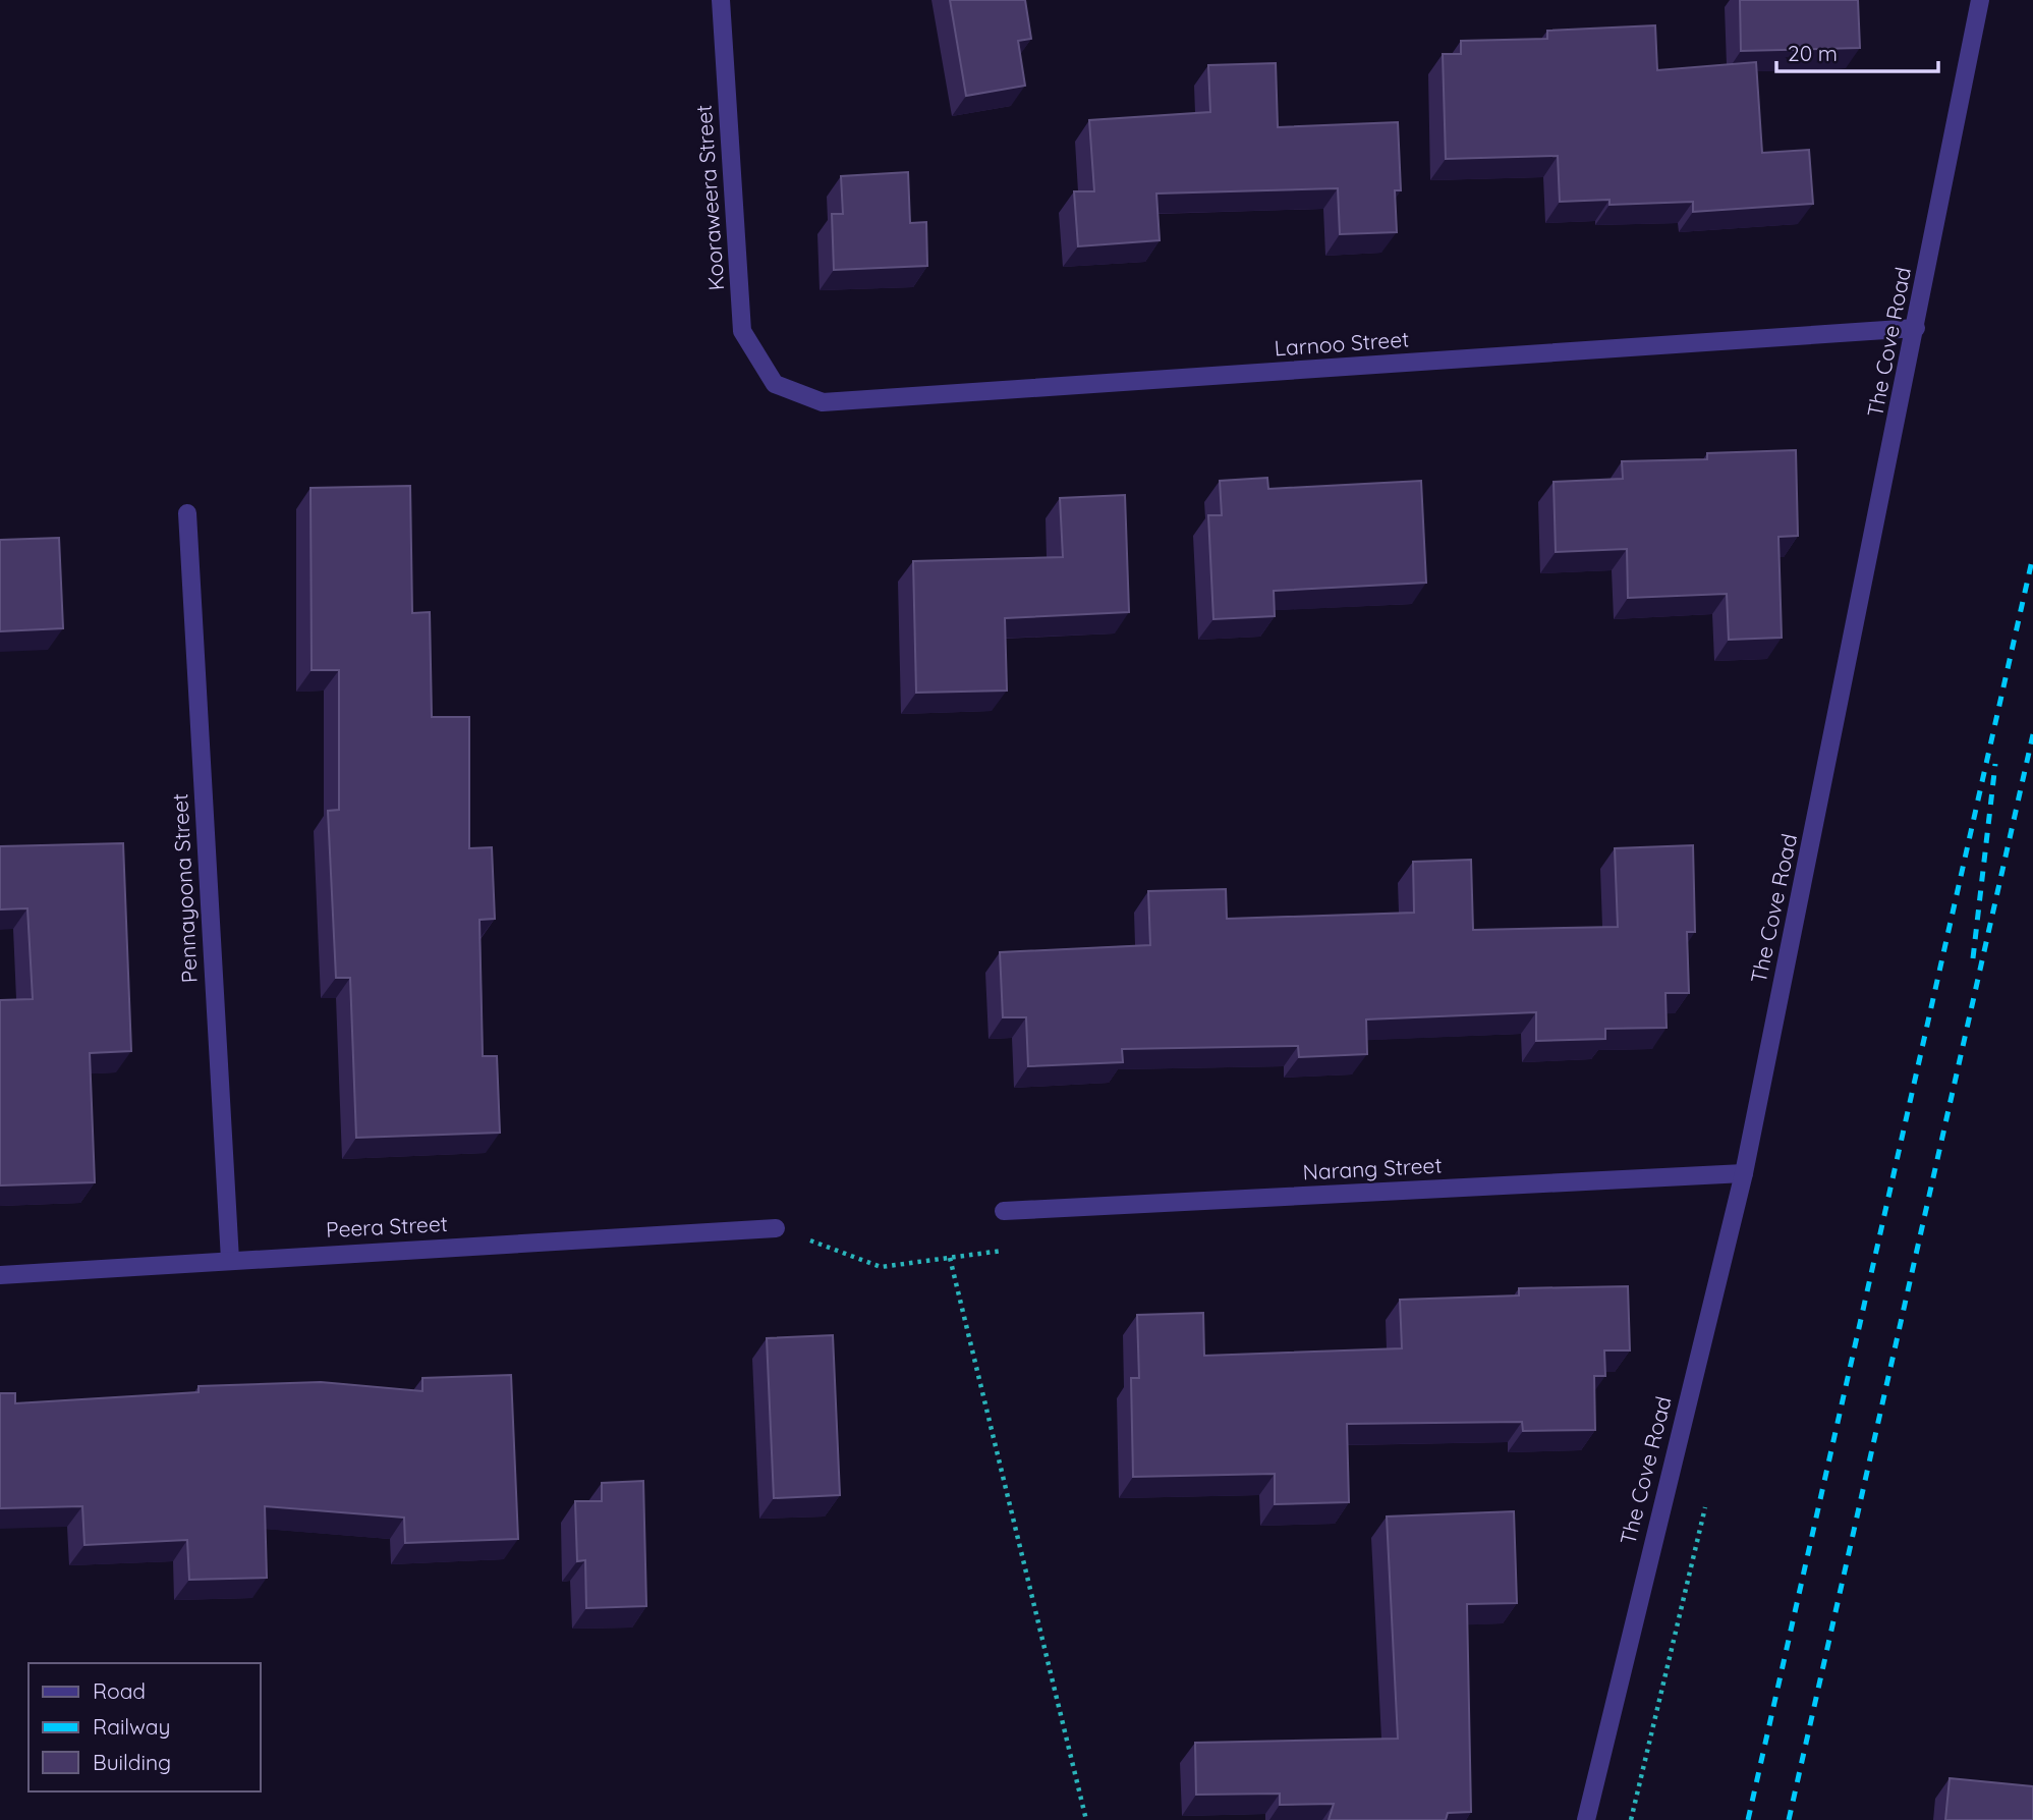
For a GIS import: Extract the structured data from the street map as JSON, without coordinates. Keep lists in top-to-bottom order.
{
  "streets": {
    "street": [
      "Kooraweera Street",
      "The Cove Road",
      "Larnoo Street",
      "Pennayoona Street",
      "Narang Street",
      "Peera Street"
    ]
  },
  "crossings": [
    ["Kooraweera Street", "Larnoo Street"],
    ["The Cove Road", "Larnoo Street"],
    ["The Cove Road", "Narang Street"],
    ["Pennayoona Street", "Peera Street"]
  ],
  "legend": ["Road", "Railway", "Building"],
  "scale_bar": "20 m"
}
